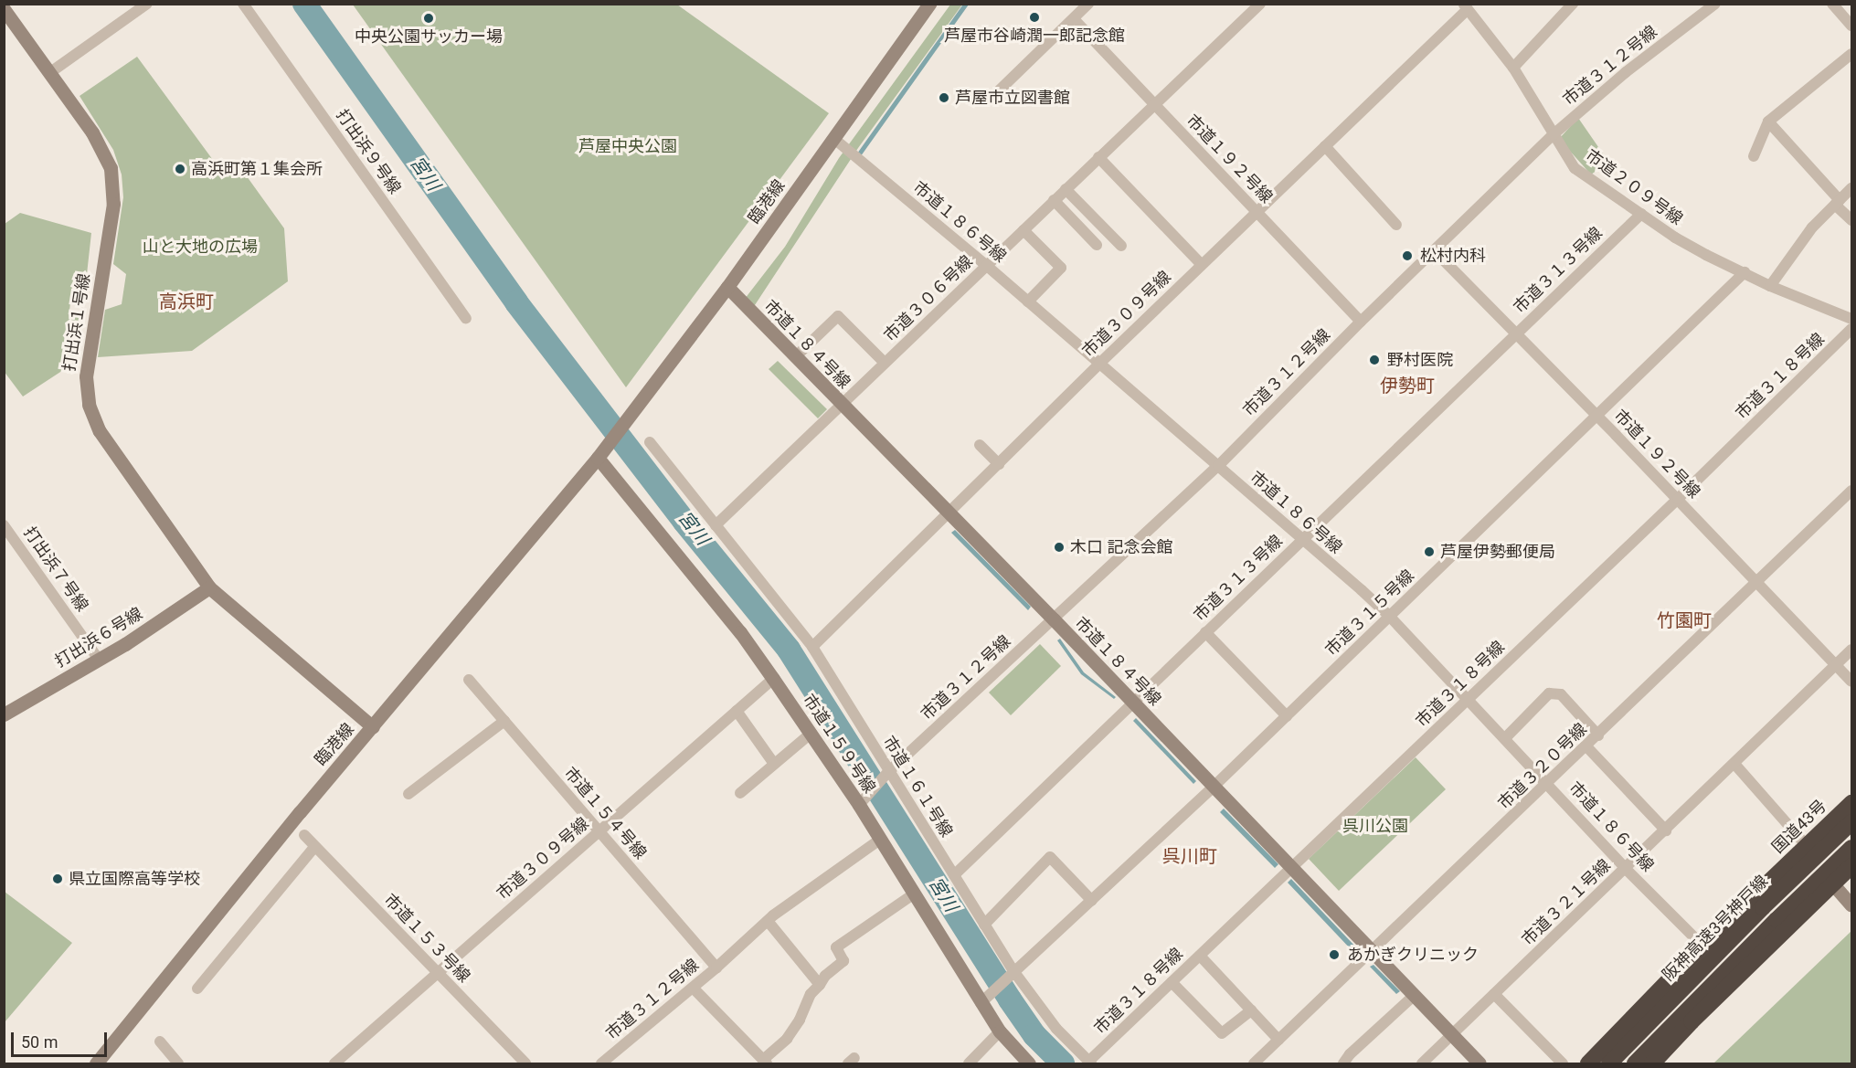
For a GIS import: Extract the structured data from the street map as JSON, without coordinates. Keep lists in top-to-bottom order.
{
  "streets": {
    "highway": ["国道43号", "阪神高速3号神戸線"],
    "street": [
      "市道３１２号線",
      "打出浜９号線",
      "市道１９２号線",
      "市道２０９号線",
      "臨港線",
      "市道１８６号線",
      "市道３１３号線",
      "市道３０６号線",
      "市道３０９号線",
      "打出浜１号線",
      "市道１８４号線",
      "市道３１８号線",
      "打出浜７号線",
      "市道３１５号線",
      "打出浜６号線",
      "市道１５９号線",
      "市道３２０号線",
      "市道１６１号線",
      "市道１５４号線",
      "市道３２１号線",
      "市道１５３号線"
    ]
  },
  "crossings": [
    ["市道３１２号線", "市道１９２号線"],
    ["市道３１２号線", "市道２０９号線"],
    ["市道３１２号線", "市道１８６号線"],
    ["市道３１２号線", "市道１８４号線"],
    ["市道３１２号線", "市道１５９号線"],
    ["市道３１２号線", "市道１６１号線"],
    ["市道３１２号線", "市道１５４号線"],
    ["市道１９２号線", "市道３１３号線"],
    ["市道１９２号線", "市道３０６号線"],
    ["市道１９２号線", "市道３０９号線"],
    ["市道１９２号線", "市道３１８号線"],
    ["市道１９２号線", "市道３１５号線"],
    ["市道１９２号線", "市道３２０号線"],
    ["市道１９２号線", "市道３２１号線"],
    ["市道２０９号線", "市道３１３号線"],
    ["市道２０９号線", "市道３０９号線"],
    ["市道２０９号線", "市道３１５号線"],
    ["臨港線", "市道１８６号線"],
    ["臨港線", "打出浜１号線"],
    ["臨港線", "市道１８４号線"],
    ["臨港線", "市道１５９号線"],
    ["市道１８６号線", "市道３１３号線"],
    ["市道１８６号線", "市道３０６号線"],
    ["市道１８６号線", "市道３０９号線"],
    ["市道１８６号線", "市道３１８号線"],
    ["市道１８６号線", "市道３１５号線"],
    ["市道１８６号線", "市道３２０号線"],
    ["市道１８６号線", "国道43号"],
    ["市道１８６号線", "市道３２１号線"],
    ["市道３１３号線", "市道１８４号線"],
    ["市道３１３号線", "市道１６１号線"],
    ["市道３０６号線", "市道１８４号線"],
    ["市道３０６号線", "市道１６１号線"],
    ["市道３０９号線", "市道１８４号線"],
    ["市道３０９号線", "市道１５９号線"],
    ["市道３０９号線", "市道１６１号線"],
    ["市道３０９号線", "市道１５４号線"],
    ["市道３０９号線", "市道１５３号線"],
    ["打出浜１号線", "打出浜６号線"],
    ["市道１８４号線", "市道３１８号線"],
    ["市道１８４号線", "市道３１５号線"],
    ["市道１８４号線", "市道３２０号線"],
    ["市道１８４号線", "市道３２１号線"],
    ["市道３１８号線", "市道１６１号線"],
    ["打出浜７号線", "打出浜６号線"],
    ["市道３１５号線", "市道１５９号線"],
    ["市道３１５号線", "市道１６１号線"]
  ],
  "districts": [
    "高浜町",
    "伊勢町",
    "竹園町",
    "呉川町"
  ],
  "water": ["宮川"],
  "parks": ["芦屋中央公園", "山と大地の広場", "呉川公園"],
  "places": [
    "芦屋市谷崎潤一郎記念館",
    "中央公園サッカー場",
    "芦屋市立図書館",
    "高浜町第１集会所",
    "松村内科",
    "野村医院",
    "木口 記念会館",
    "芦屋伊勢郵便局",
    "県立国際高等学校",
    "あかぎクリニック"
  ],
  "scale_bar": "50 m"
}
